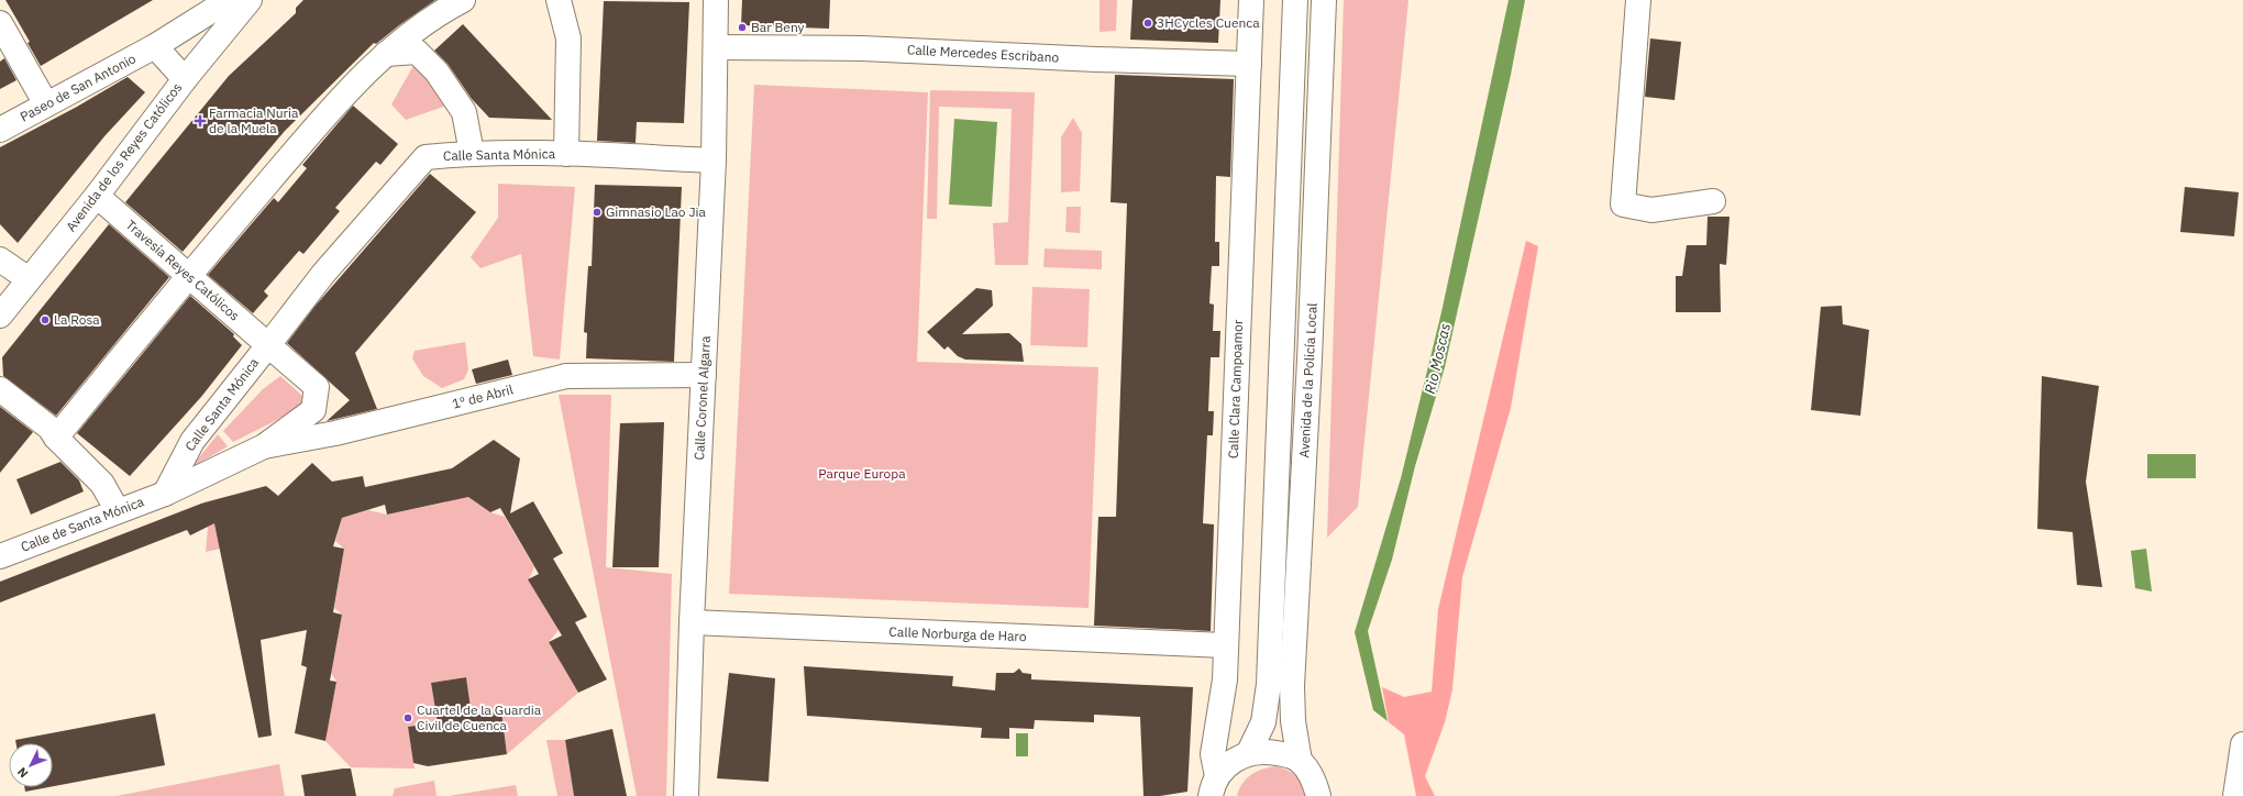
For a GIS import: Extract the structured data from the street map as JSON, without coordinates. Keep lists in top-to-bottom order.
{
  "streets": {
    "street": [
      "Calle Mercedes Escribano",
      "Paseo de San Antonio",
      "Calle Santa Mónica",
      "Avenida de los Reyes Católicos",
      "Travesía Reyes Católicos",
      "Avenida de la Policía Local",
      "Calle Clara Campoamor",
      "1º de Abril",
      "Calle Coronel Algarra",
      "Calle de Santa Mónica",
      "Calle Norburga de Haro"
    ]
  },
  "crossings": [
    ["Calle Mercedes Escribano", "Calle Clara Campoamor"],
    ["Calle Mercedes Escribano", "Calle Coronel Algarra"],
    ["Calle Santa Mónica", "Travesía Reyes Católicos"],
    ["Calle Santa Mónica", "1º de Abril"],
    ["Calle Santa Mónica", "Calle Coronel Algarra"],
    ["Calle Santa Mónica", "Calle de Santa Mónica"],
    ["Avenida de los Reyes Católicos", "Travesía Reyes Católicos"],
    ["Calle Clara Campoamor", "Calle Norburga de Haro"],
    ["1º de Abril", "Calle Coronel Algarra"],
    ["Calle Coronel Algarra", "Calle Norburga de Haro"]
  ],
  "water": ["Rio Moscas"],
  "parks": ["Parque Europa"],
  "places": {
    "other": [
      "3HCycles Cuenca",
      "Bar Beny",
      "Gimnasio Lao Jia",
      "La Rosa",
      "Cuartel de la Guardia Civil de Cuenca"
    ],
    "health": ["Farmacia Nuria de la Muela"]
  },
  "north": "bottom left"
}
